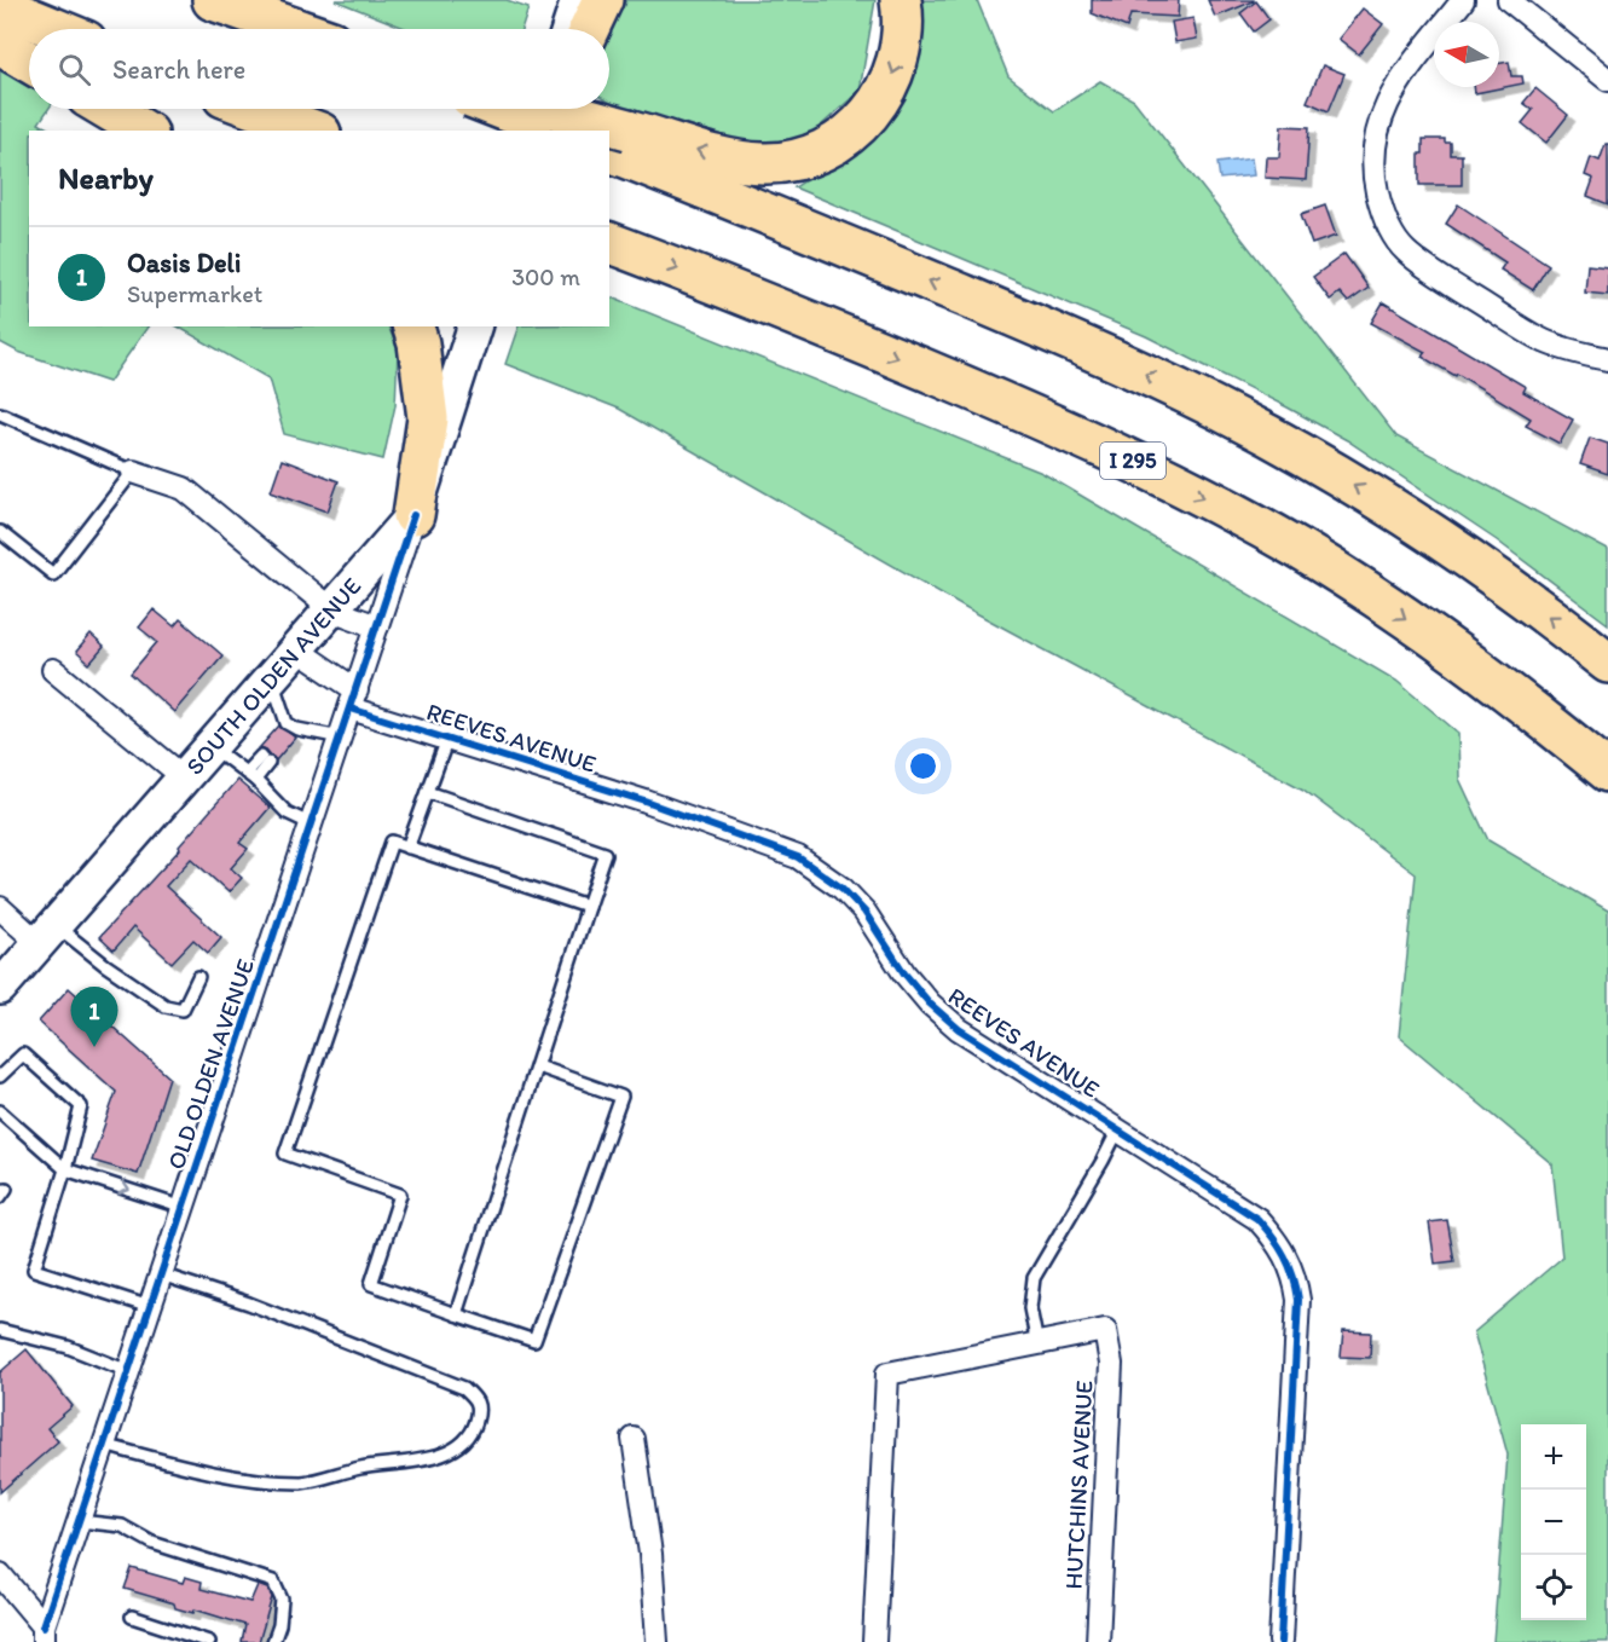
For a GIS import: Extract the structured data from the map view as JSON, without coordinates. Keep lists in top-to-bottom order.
{
  "streets": {
    "highway": ["I 295"],
    "main road": ["SOUTH OLDEN AVENUE"],
    "street": ["REEVES AVENUE", "OLD OLDEN AVENUE", "HUTCHINS AVENUE"]
  },
  "crossings": [
    ["SOUTH OLDEN AVENUE", "REEVES AVENUE"],
    ["SOUTH OLDEN AVENUE", "OLD OLDEN AVENUE"],
    ["REEVES AVENUE", "OLD OLDEN AVENUE"]
  ],
  "north": "left",
  "page": {
    "search": "Search here",
    "heading": "Nearby",
    "list": [
      {
        "mark": "1",
        "name": "Oasis Deli",
        "note": "Supermarket",
        "value": "300 m"
      }
    ],
    "pins": "1",
    "map_buttons": ["+", "−"]
  }
}
